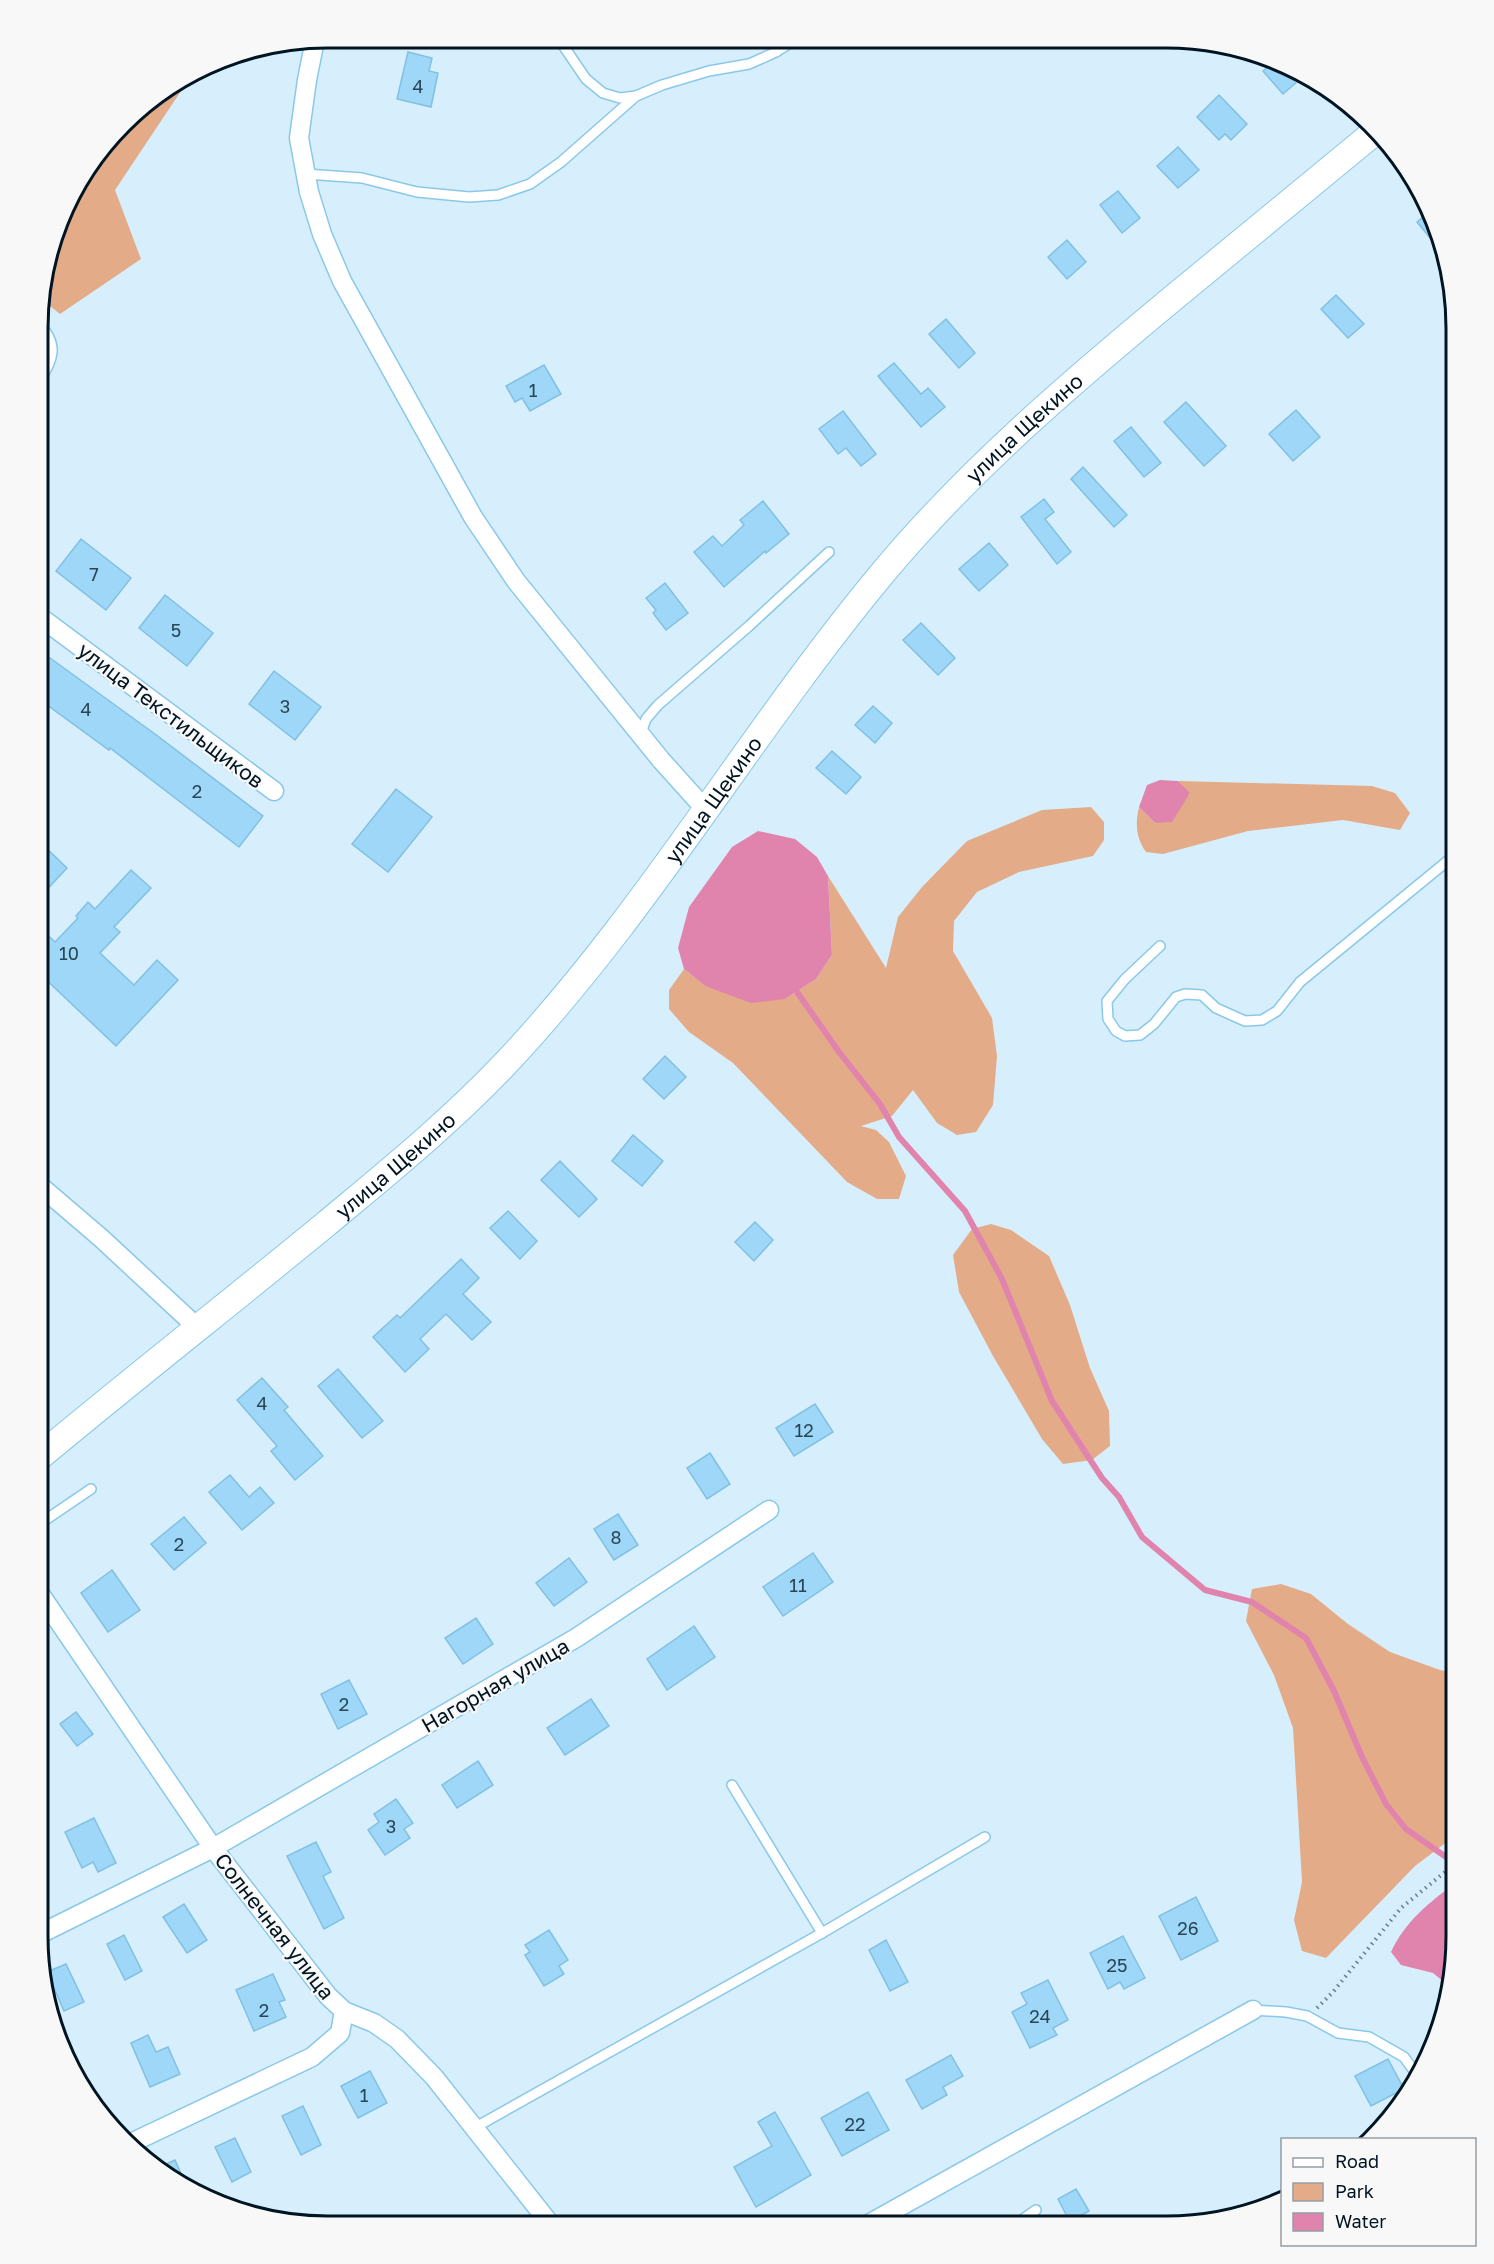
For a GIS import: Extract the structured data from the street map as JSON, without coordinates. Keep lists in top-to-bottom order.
{
  "streets": {
    "main road": ["улица Щекино"],
    "street": ["улица Текстильщиков", "Нагорная улица", "Солнечная улица"]
  },
  "crossings": [
    ["Нагорная улица", "Солнечная улица"]
  ],
  "house_numbers": [
    "4",
    "1",
    "7",
    "5",
    "3",
    "4",
    "2",
    "10",
    "4",
    "12",
    "8",
    "2",
    "11",
    "2",
    "3",
    "26",
    "25",
    "2",
    "24",
    "1",
    "22"
  ],
  "legend": ["Road", "Park", "Water"]
}
